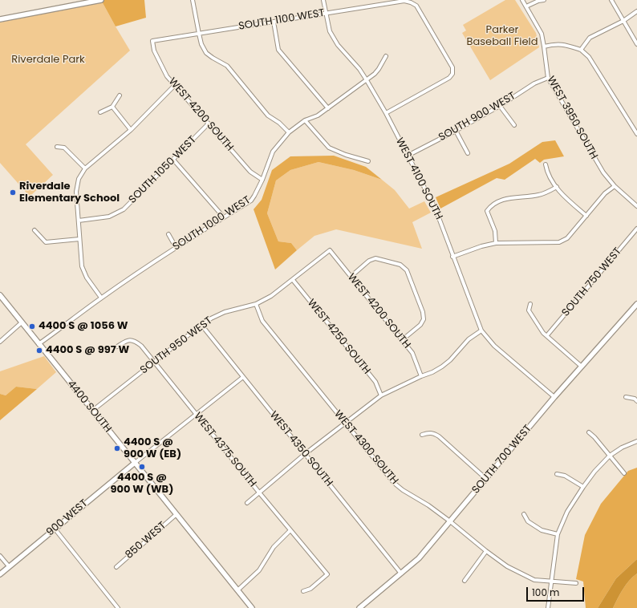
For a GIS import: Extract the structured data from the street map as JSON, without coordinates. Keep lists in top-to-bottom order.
{
  "streets": {
    "street": [
      "SOUTH 1100 WEST",
      "WEST 4200 SOUTH",
      "SOUTH 900 WEST",
      "WEST 3950 SOUTH",
      "SOUTH 1050 WEST",
      "WEST 4100 SOUTH",
      "SOUTH 1000 WEST",
      "SOUTH 750 WEST",
      "WEST 4250 SOUTH",
      "SOUTH 950 WEST",
      "4400 SOUTH",
      "WEST 4300 SOUTH",
      "WEST 4350 SOUTH",
      "WEST 4375 SOUTH",
      "SOUTH 700 WEST",
      "900 WEST",
      "850 WEST"
    ]
  },
  "crossings": [
    ["SOUTH 1100 WEST", "WEST 4200 SOUTH"],
    ["SOUTH 1100 WEST", "WEST 4100 SOUTH"],
    ["WEST 4200 SOUTH", "SOUTH 1050 WEST"],
    ["WEST 4200 SOUTH", "SOUTH 1000 WEST"],
    ["WEST 4200 SOUTH", "SOUTH 950 WEST"],
    ["SOUTH 900 WEST", "WEST 3950 SOUTH"],
    ["SOUTH 900 WEST", "WEST 4100 SOUTH"],
    ["WEST 4100 SOUTH", "SOUTH 1000 WEST"],
    ["WEST 4100 SOUTH", "SOUTH 700 WEST"],
    ["SOUTH 1000 WEST", "4400 SOUTH"],
    ["WEST 4250 SOUTH", "SOUTH 950 WEST"],
    ["SOUTH 950 WEST", "4400 SOUTH"],
    ["SOUTH 950 WEST", "WEST 4300 SOUTH"],
    ["SOUTH 950 WEST", "WEST 4350 SOUTH"],
    ["SOUTH 950 WEST", "WEST 4375 SOUTH"],
    ["4400 SOUTH", "900 WEST"],
    ["4400 SOUTH", "850 WEST"],
    ["WEST 4300 SOUTH", "SOUTH 700 WEST"],
    ["WEST 4350 SOUTH", "SOUTH 700 WEST"]
  ],
  "parks": ["Parker Baseball Field", "Riverdale Park"],
  "places": [
    "Riverdale Elementary School",
    "4400 S @ 1056 W",
    "4400 S @ 997 W",
    "4400 S @ 900 W (EB)",
    "4400 S @ 900 W (WB)"
  ],
  "scale_bar": "100 m"
}
